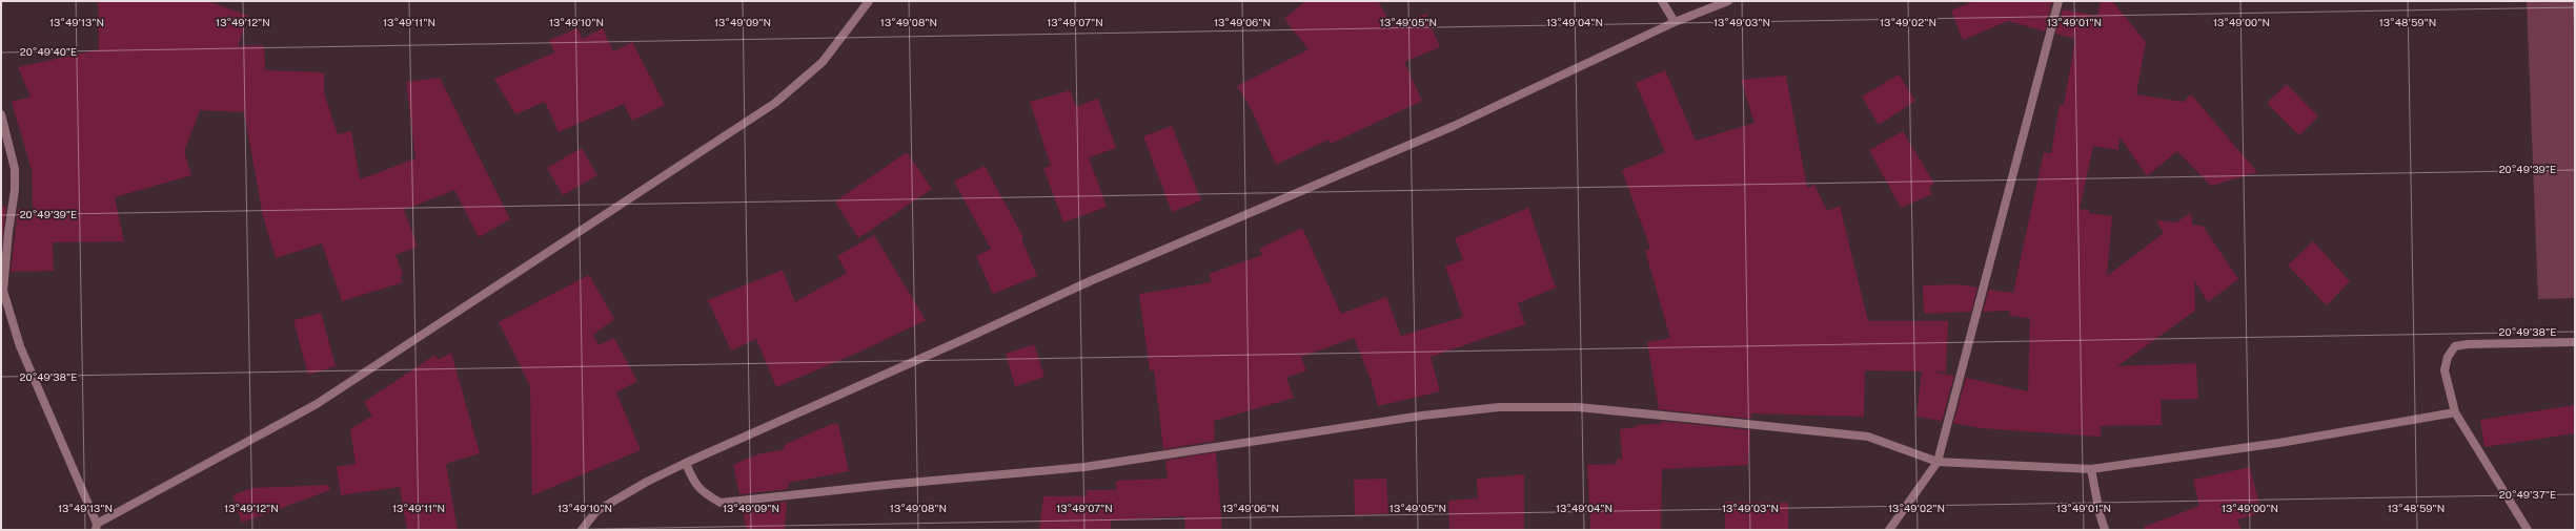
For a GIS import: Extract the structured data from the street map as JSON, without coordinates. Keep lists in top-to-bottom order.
{
  "coordinates": [
    "13°49'13\"N",
    "13°49'12\"N",
    "13°49'11\"N",
    "13°49'10\"N",
    "13°49'09\"N",
    "13°49'08\"N",
    "13°49'07\"N",
    "13°49'06\"N",
    "13°49'05\"N",
    "13°49'04\"N",
    "13°49'03\"N",
    "13°49'02\"N",
    "13°49'01\"N",
    "13°49'00\"N",
    "13°48'59\"N",
    "20°49'40\"E",
    "20°49'39\"E",
    "20°49'38\"E",
    "20°49'37\"E"
  ]
}
